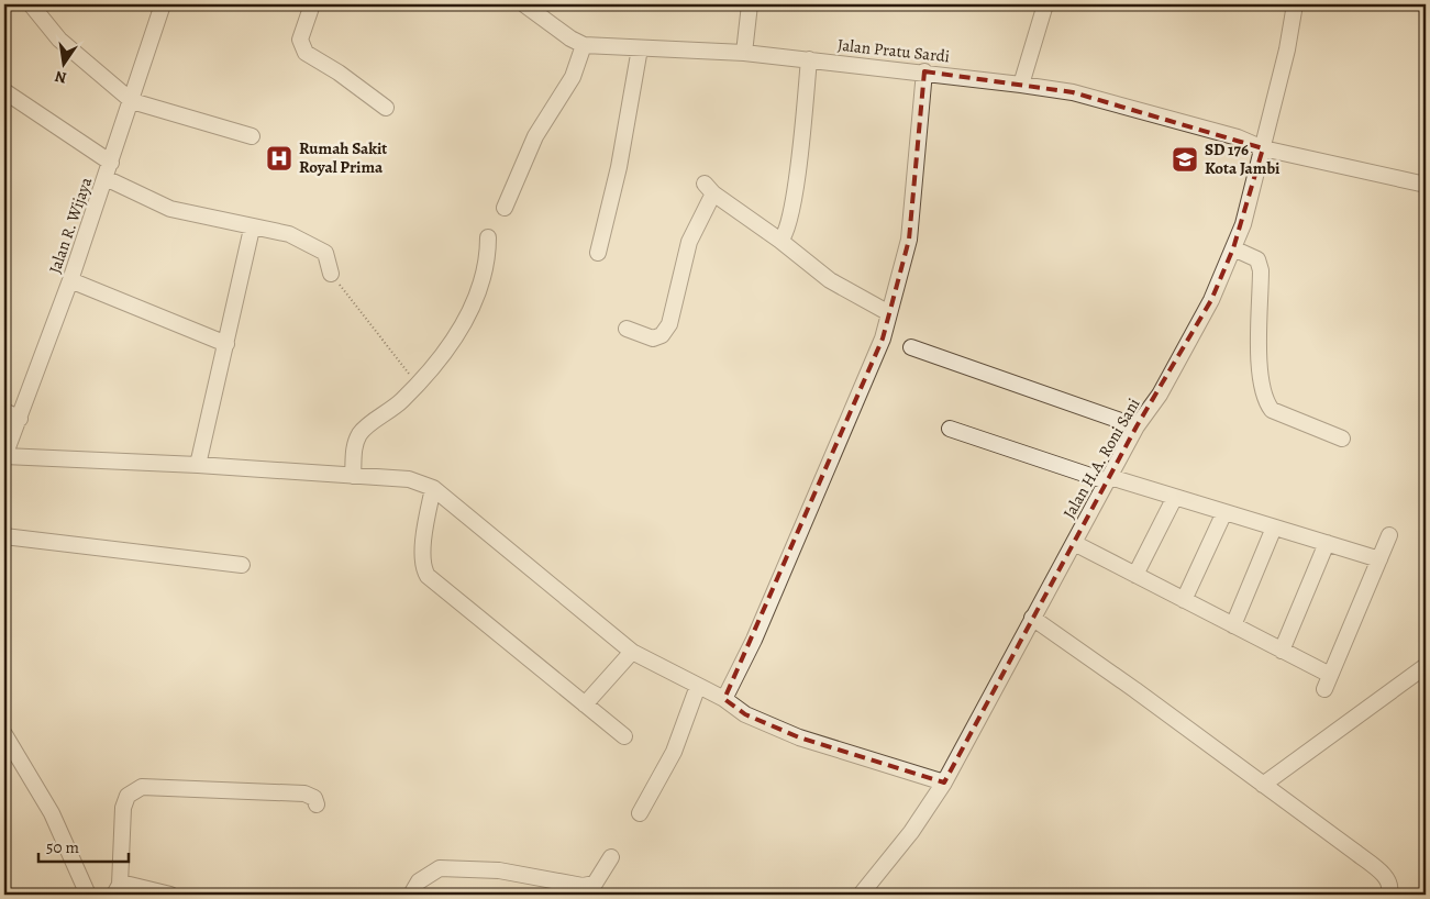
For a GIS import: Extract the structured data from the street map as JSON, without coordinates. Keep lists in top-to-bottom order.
{
  "streets": {
    "street": ["Jalan Pratu Sardi", "Jalan R. Wijaya", "Jalan H.A. Roni Sani"]
  },
  "crossings": [
    ["Jalan Pratu Sardi", "Jalan H.A. Roni Sani"]
  ],
  "places": {
    "hospital": ["Rumah Sakit Royal Prima"],
    "school or university": ["SD 176 Kota Jambi"]
  },
  "scale_bar": "50 m",
  "north": "bottom"
}
